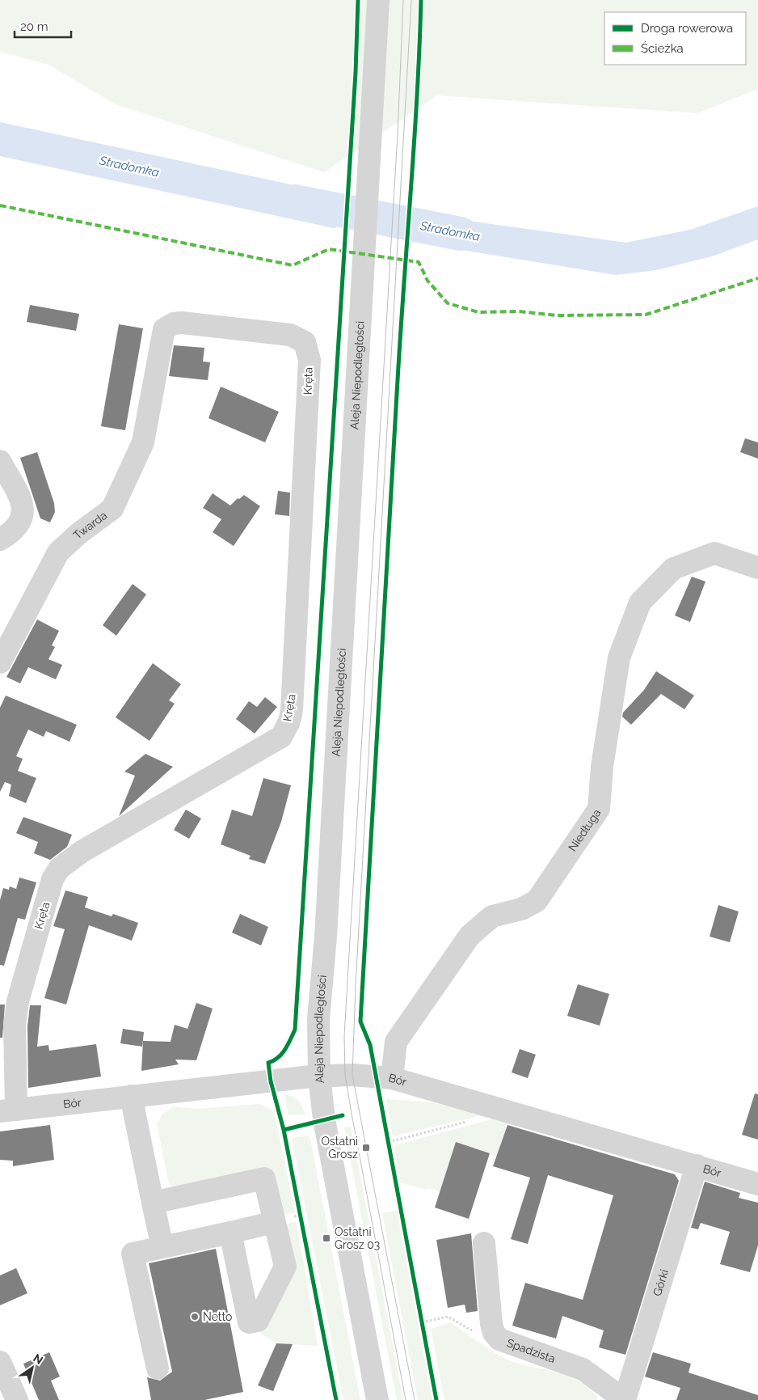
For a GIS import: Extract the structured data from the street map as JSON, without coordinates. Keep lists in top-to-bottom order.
{
  "streets": {
    "street": [
      "Aleja Niepodległości",
      "Kręta",
      "Twarda",
      "Niedługa",
      "Bór",
      "Górki",
      "Spadzista"
    ]
  },
  "crossings": [
    ["Aleja Niepodległości", "Bór"],
    ["Kręta", "Twarda"],
    ["Kręta", "Bór"],
    ["Niedługa", "Bór"],
    ["Bór", "Górki"],
    ["Górki", "Spadzista"]
  ],
  "water": ["Stradomka"],
  "places": {
    "transit": ["Ostatni Grosz", "Ostatni Grosz 03"],
    "other": ["Netto"]
  },
  "legend": ["Droga rowerowa", "Ścieżka"],
  "scale_bar": "20 m",
  "north": "top right"
}
